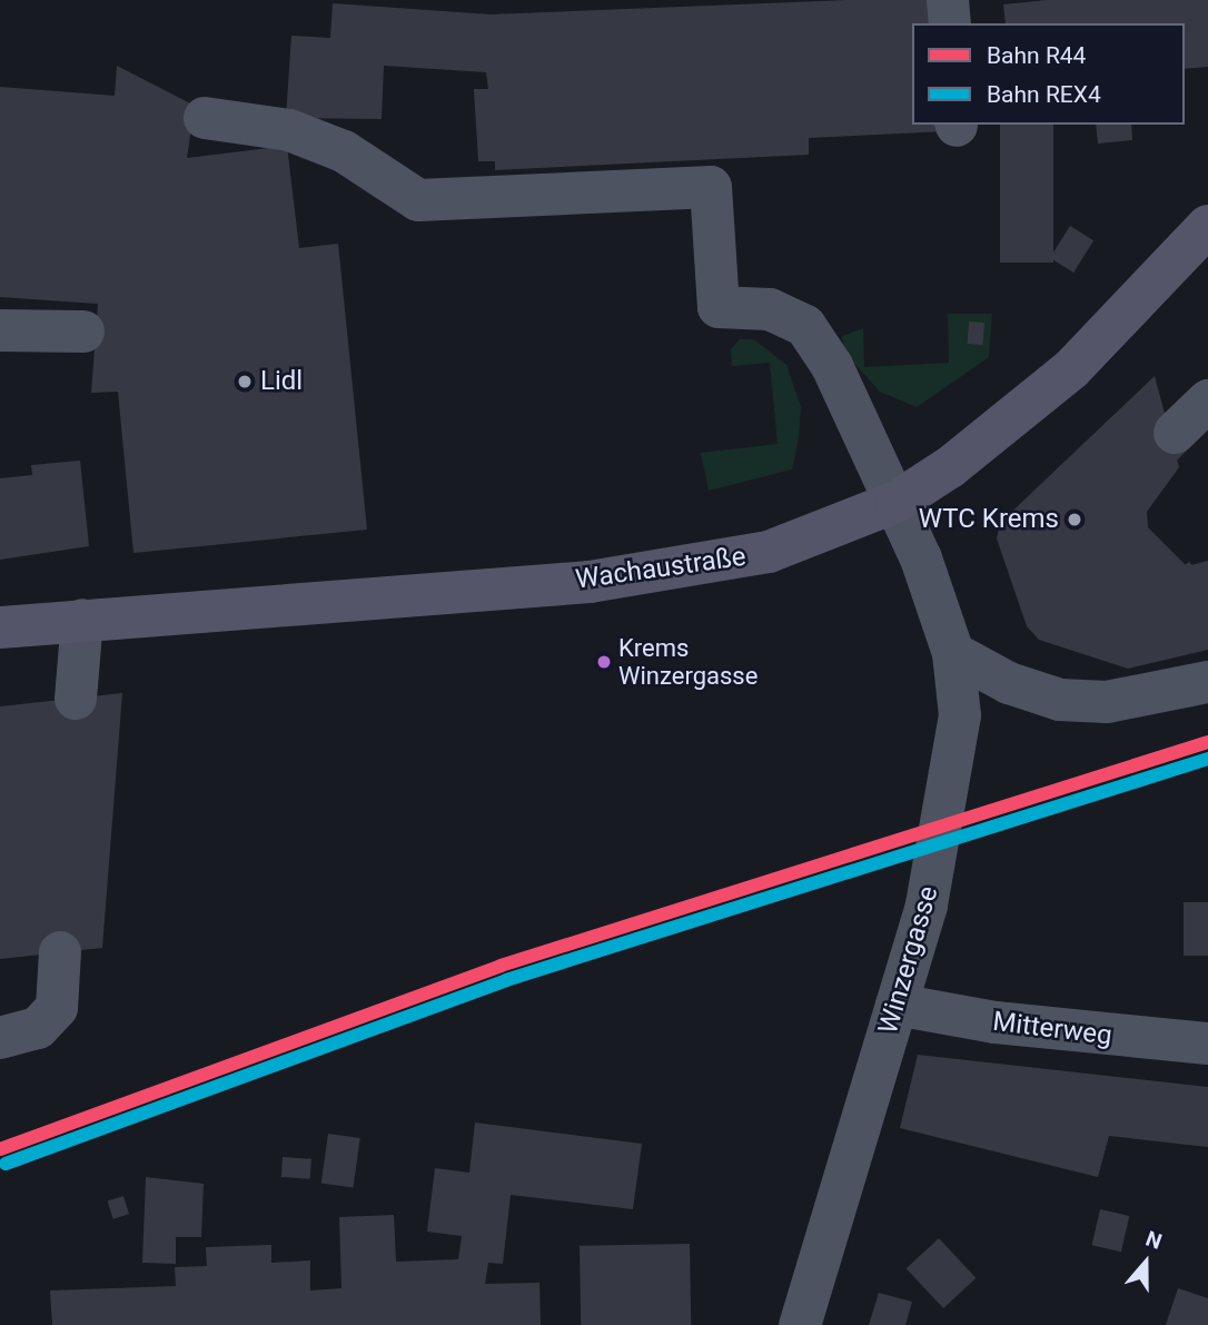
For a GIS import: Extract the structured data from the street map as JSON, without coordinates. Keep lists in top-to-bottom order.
{
  "streets": {
    "main road": ["Wachaustraße"],
    "street": ["Winzergasse", "Mitterweg"]
  },
  "crossings": [
    ["Wachaustraße", "Winzergasse"],
    ["Winzergasse", "Mitterweg"]
  ],
  "places": ["Lidl", "WTC Krems", "Krems Winzergasse"],
  "lines": ["rail line R44", "rail line REX4"],
  "legend": ["Bahn R44", "Bahn REX4"],
  "north": "top"
}
